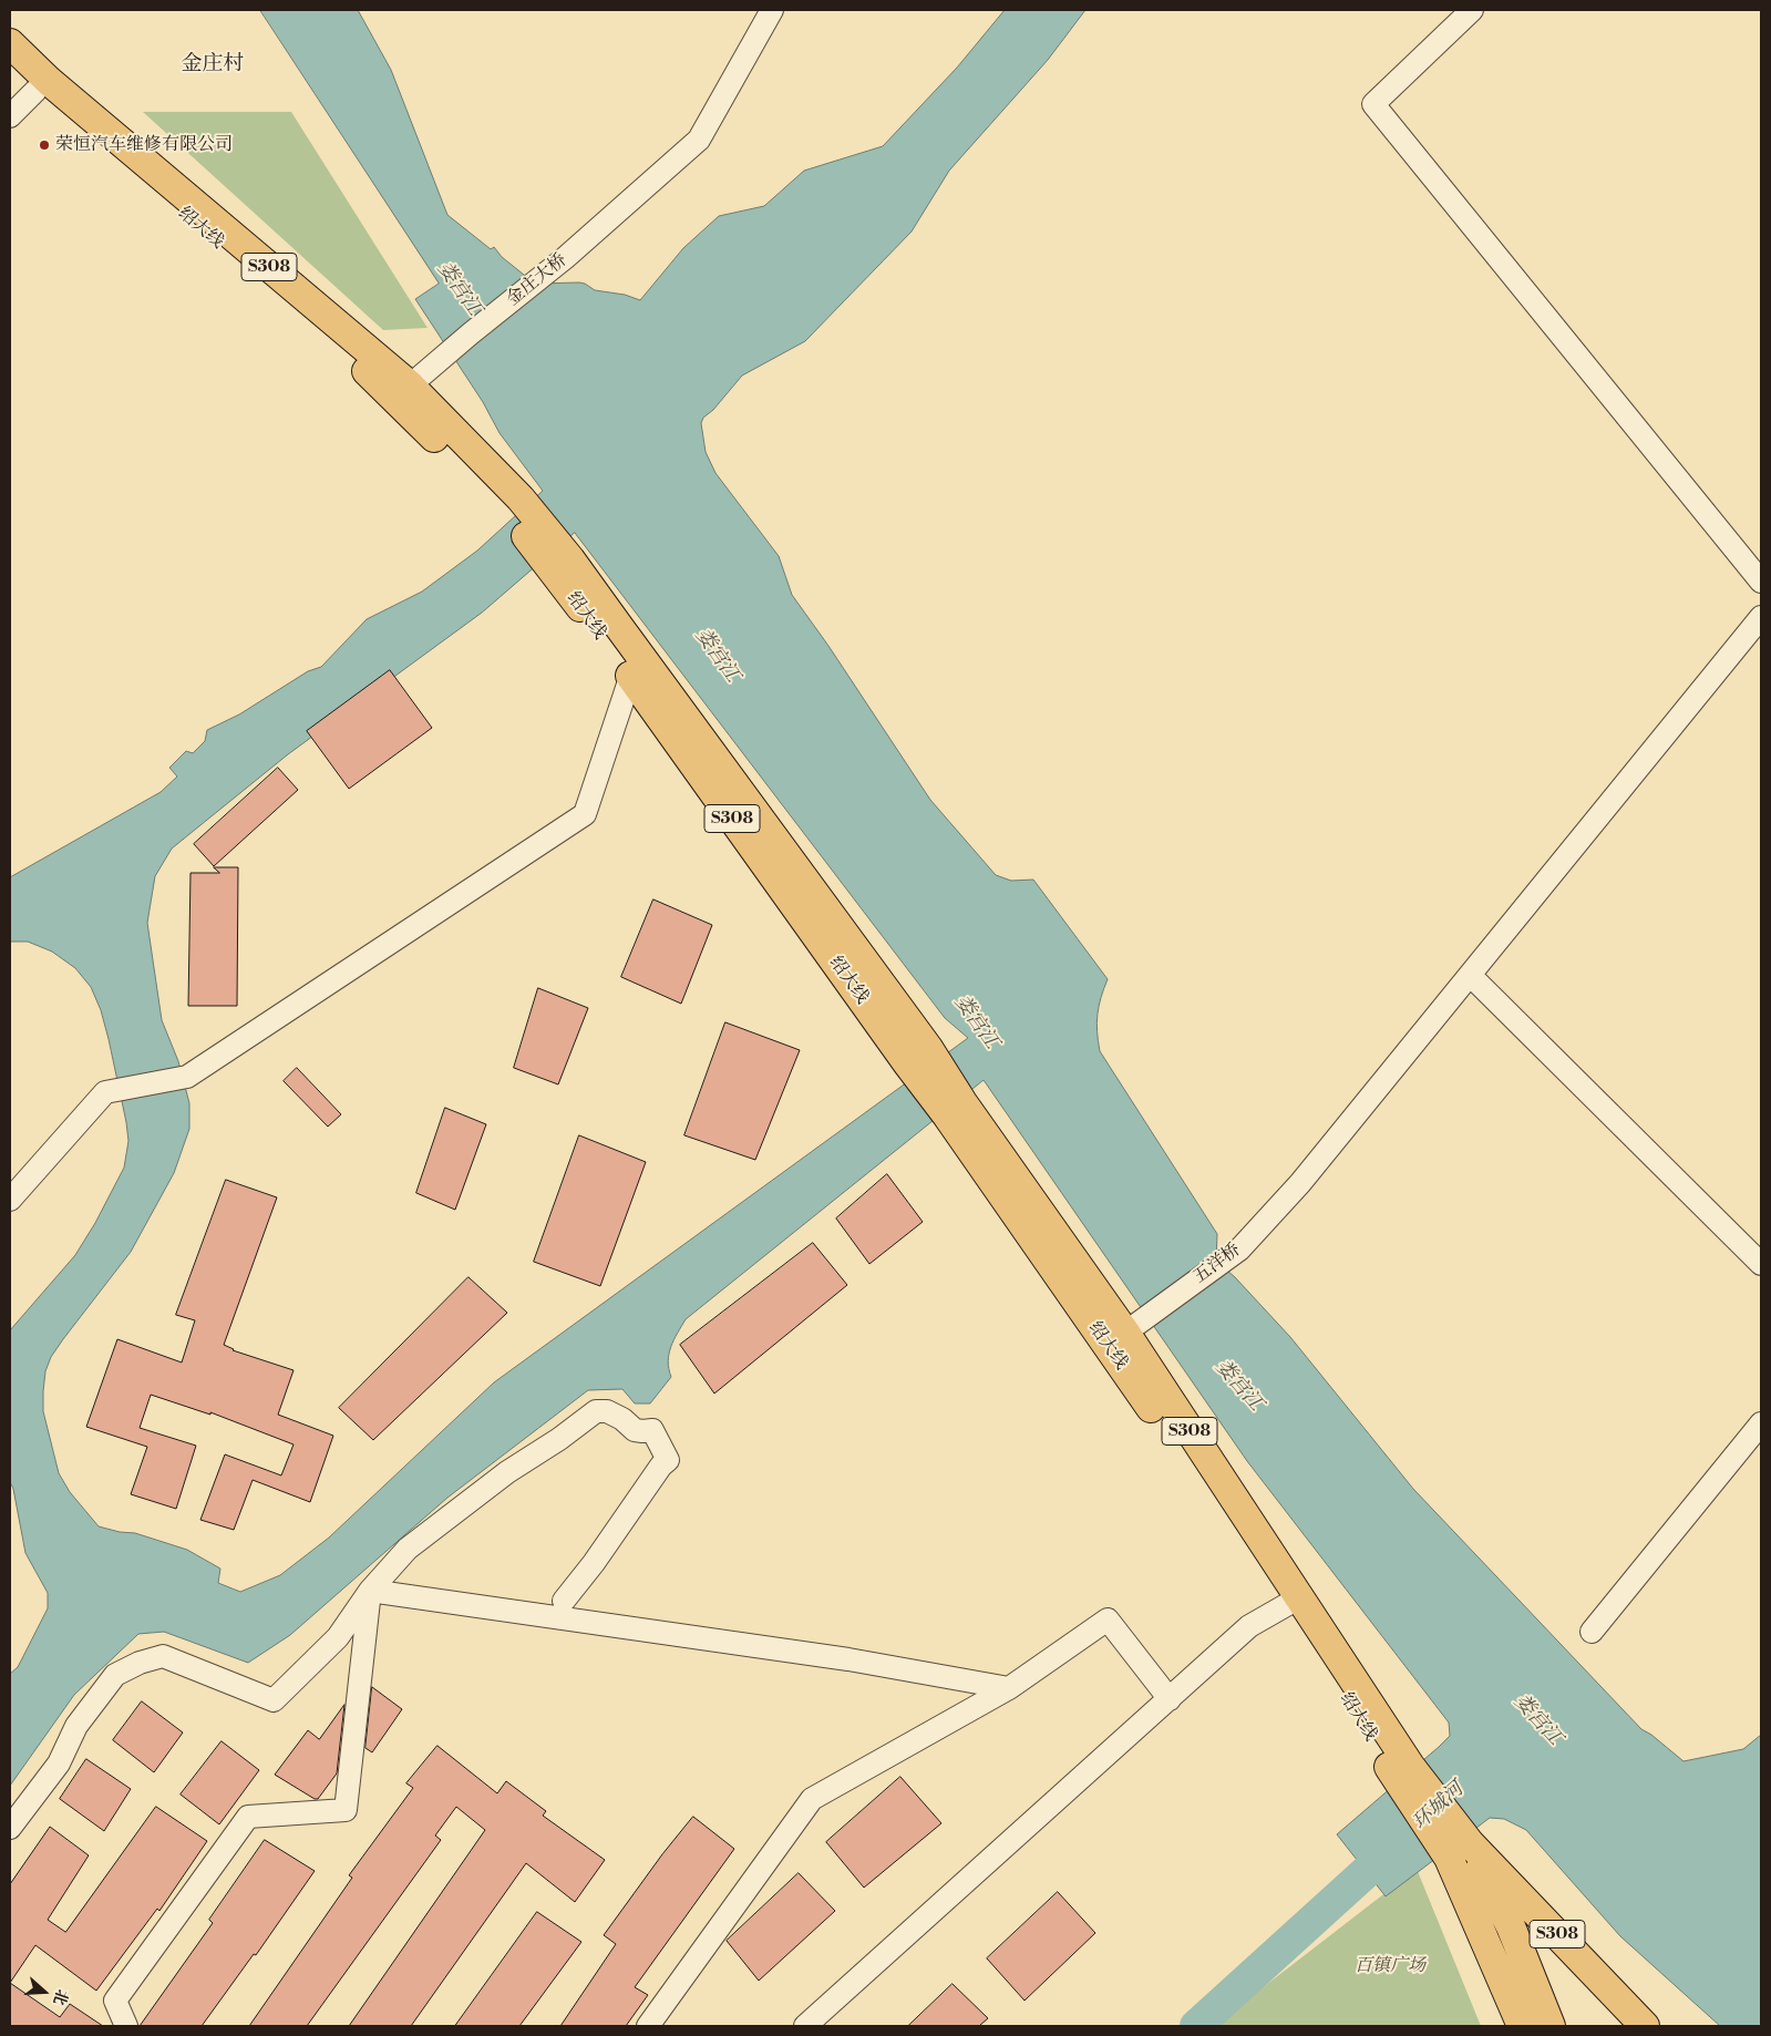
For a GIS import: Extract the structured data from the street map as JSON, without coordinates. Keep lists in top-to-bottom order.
{
  "streets": {
    "main road": ["绍大线", "S308"],
    "street": ["金庄大桥", "五洋桥"]
  },
  "crossings": [
    ["绍大线", "S308"],
    ["绍大线", "金庄大桥"],
    ["绍大线", "五洋桥"]
  ],
  "districts": ["金庄村"],
  "water": ["娄宫江", "环城河"],
  "parks": ["百镇广场"],
  "places": ["荣恒汽车维修有限公司"],
  "north": "right"
}
